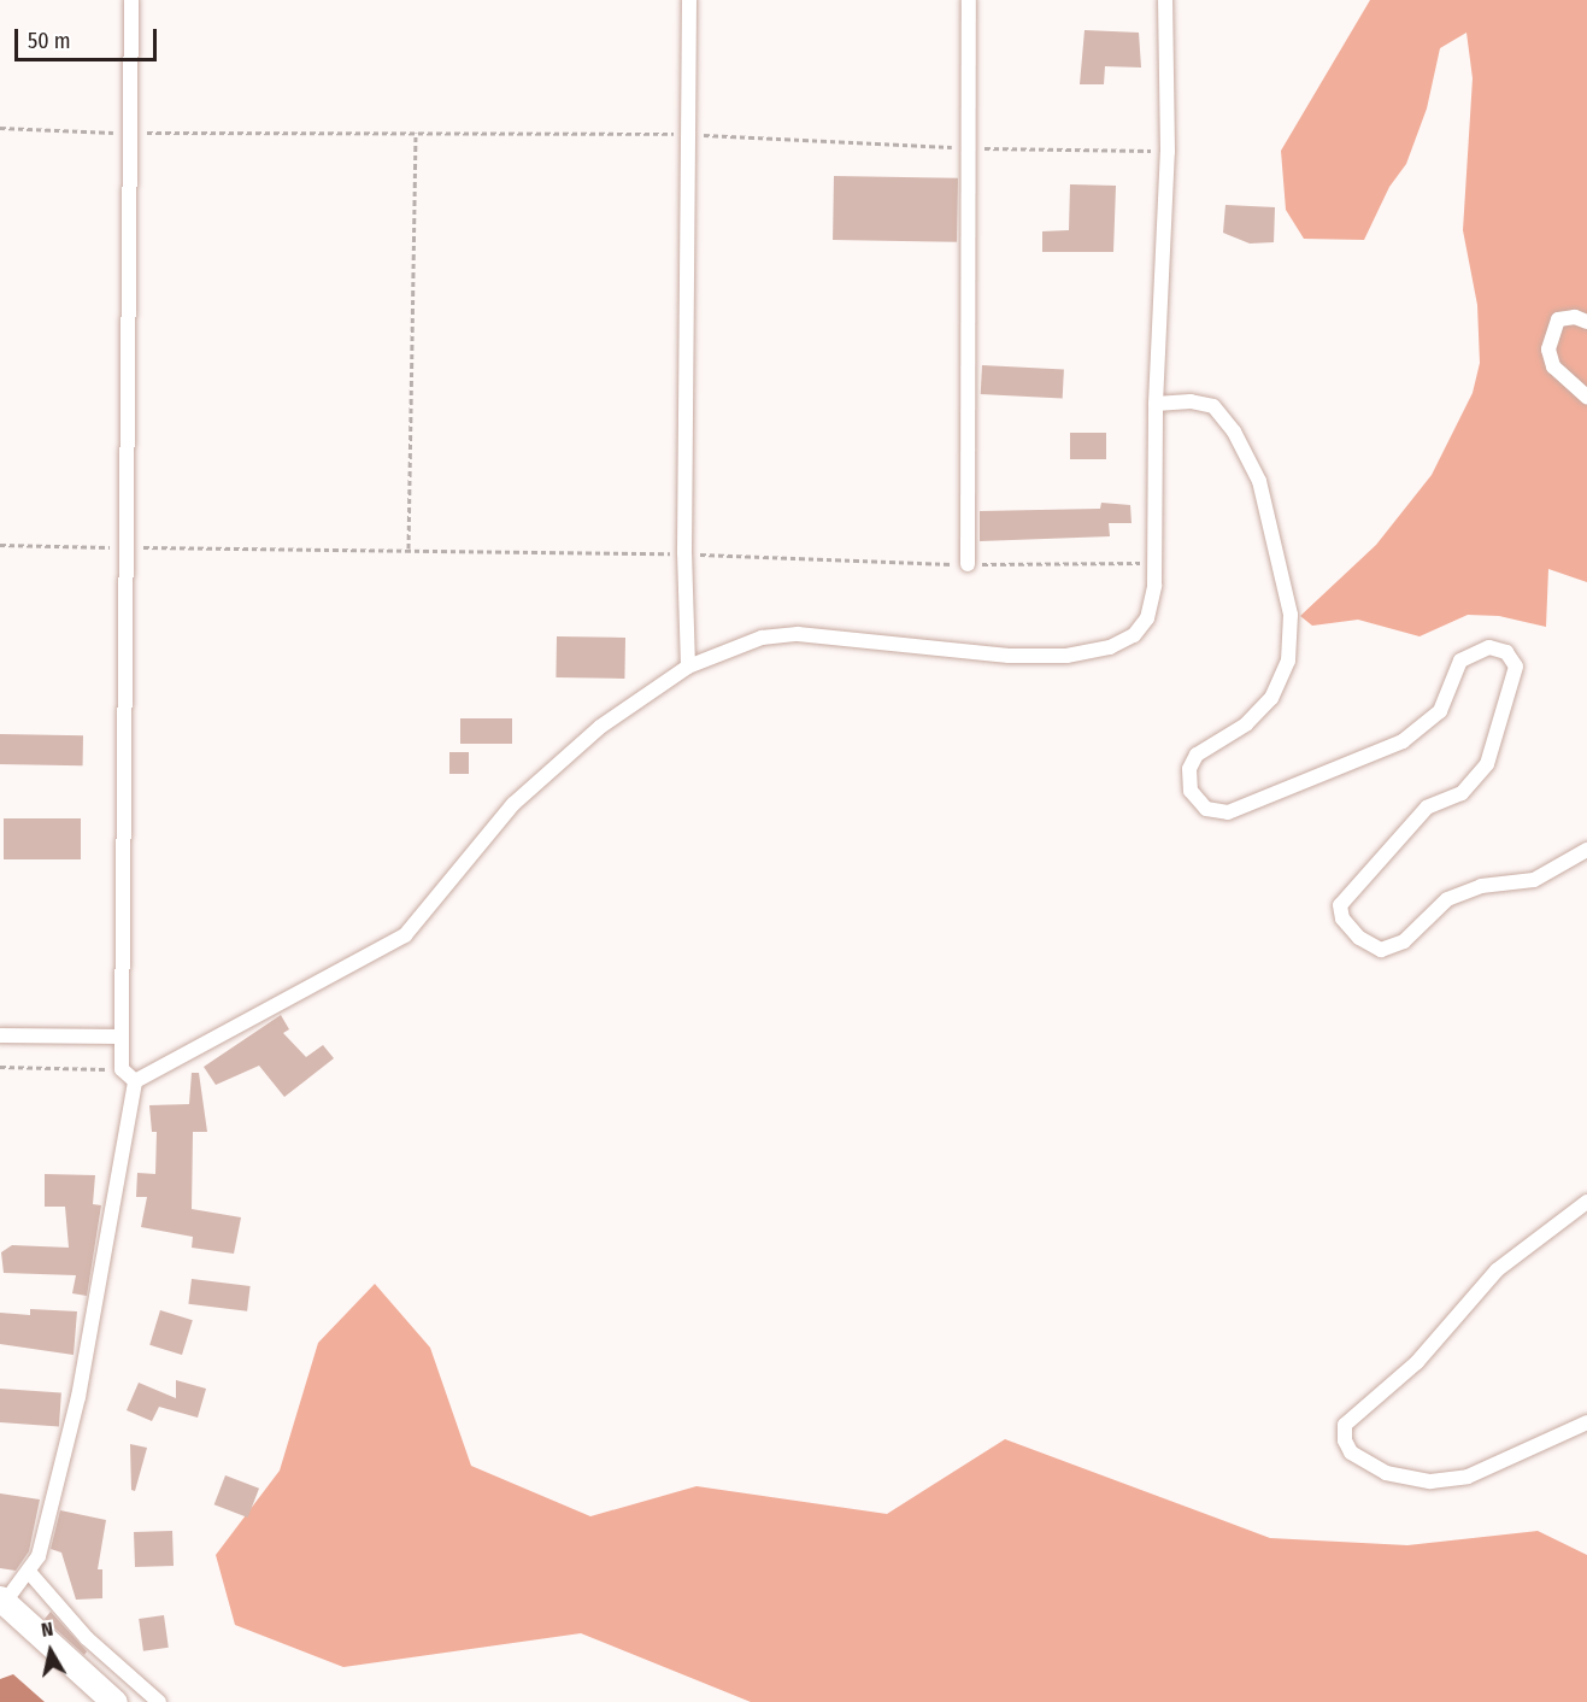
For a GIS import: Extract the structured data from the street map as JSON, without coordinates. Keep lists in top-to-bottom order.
{
  "scale_bar": "50 m",
  "north": "top"
}
